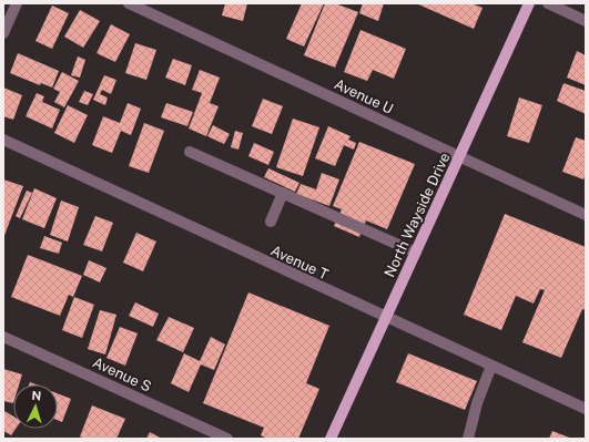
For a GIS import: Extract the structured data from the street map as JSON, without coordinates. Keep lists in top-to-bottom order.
{
  "streets": {
    "main road": ["North Wayside Drive"],
    "street": ["Avenue U", "Avenue T", "Avenue S"]
  },
  "crossings": [
    ["Avenue U", "North Wayside Drive"],
    ["North Wayside Drive", "Avenue T"]
  ],
  "north": "top"
}
